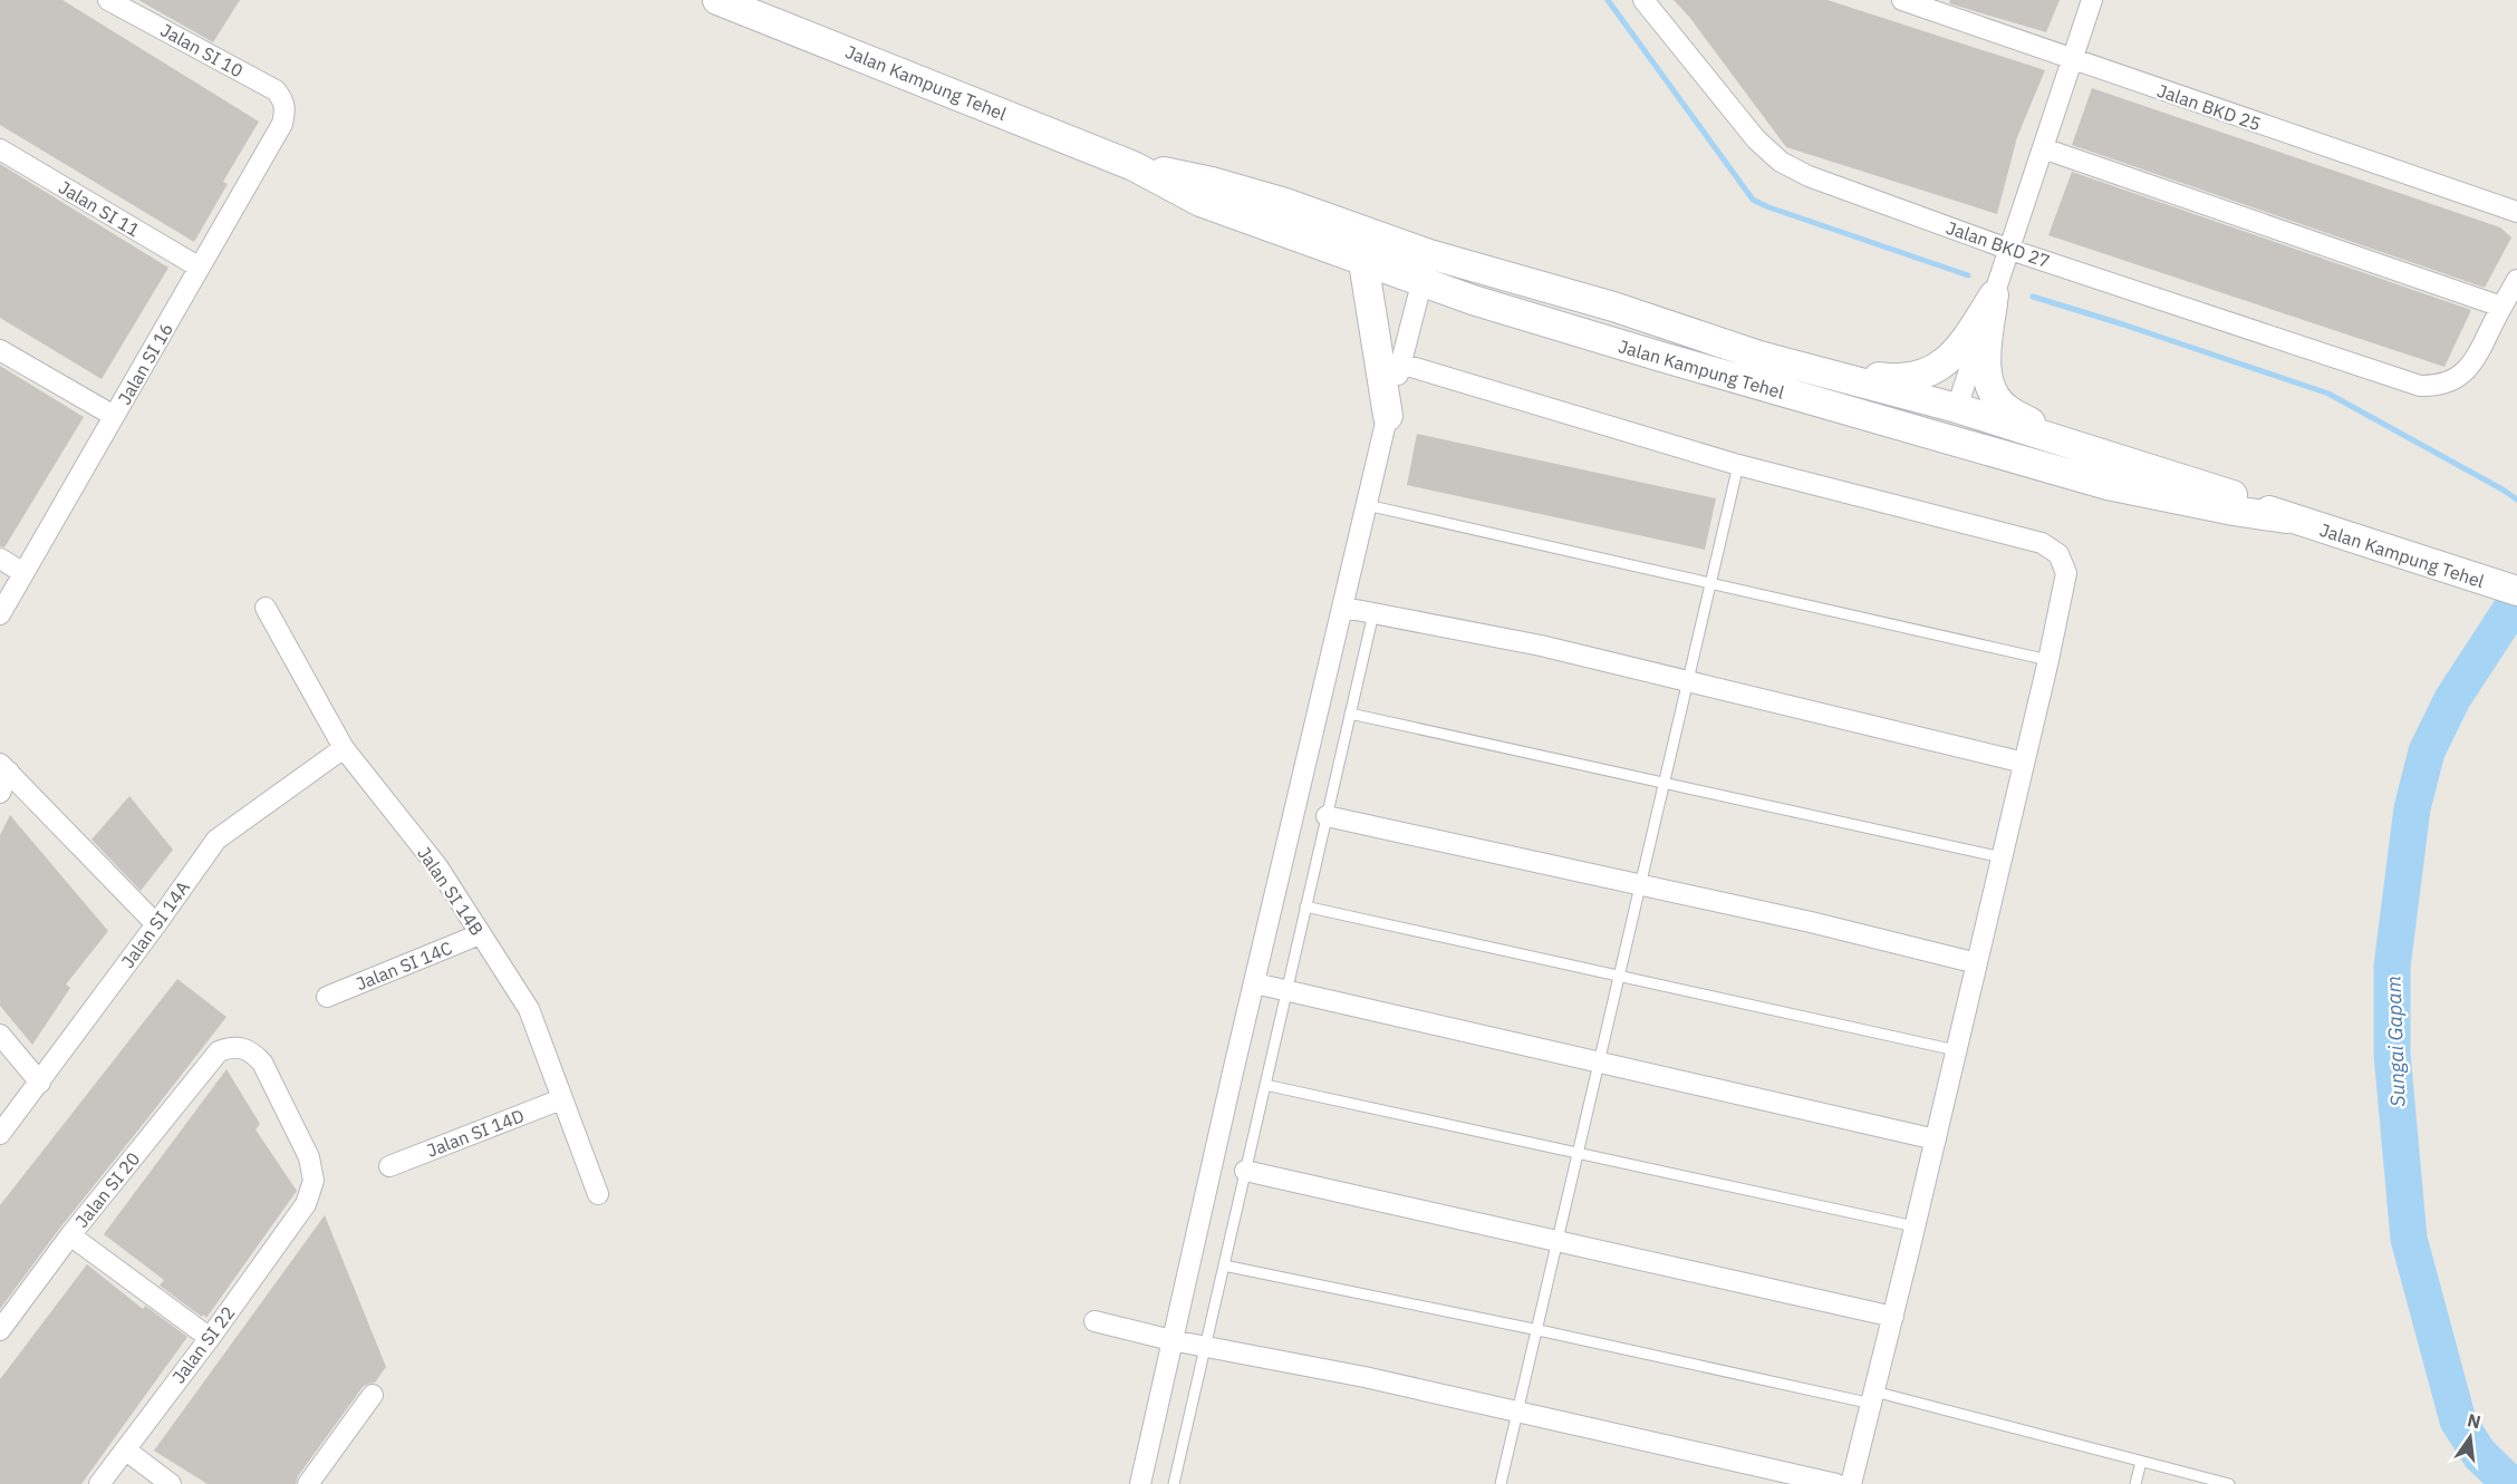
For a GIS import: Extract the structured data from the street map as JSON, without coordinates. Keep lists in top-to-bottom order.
{
  "streets": {
    "main road": ["Jalan Kampung Tehel"],
    "street": [
      "Jalan SI 10",
      "Jalan BKD 25",
      "Jalan SI 11",
      "Jalan BKD 27",
      "Jalan SI 16",
      "Jalan SI 14B",
      "Jalan SI 14A",
      "Jalan SI 14C",
      "Jalan SI 14D",
      "Jalan SI 20",
      "Jalan SI 22"
    ]
  },
  "crossings": [
    ["Jalan SI 10", "Jalan SI 16"],
    ["Jalan SI 11", "Jalan SI 16"],
    ["Jalan SI 14B", "Jalan SI 14A"],
    ["Jalan SI 14B", "Jalan SI 14C"],
    ["Jalan SI 14B", "Jalan SI 14D"],
    ["Jalan SI 20", "Jalan SI 22"]
  ],
  "water": ["Sungai Gapam"],
  "north": "top"
}
